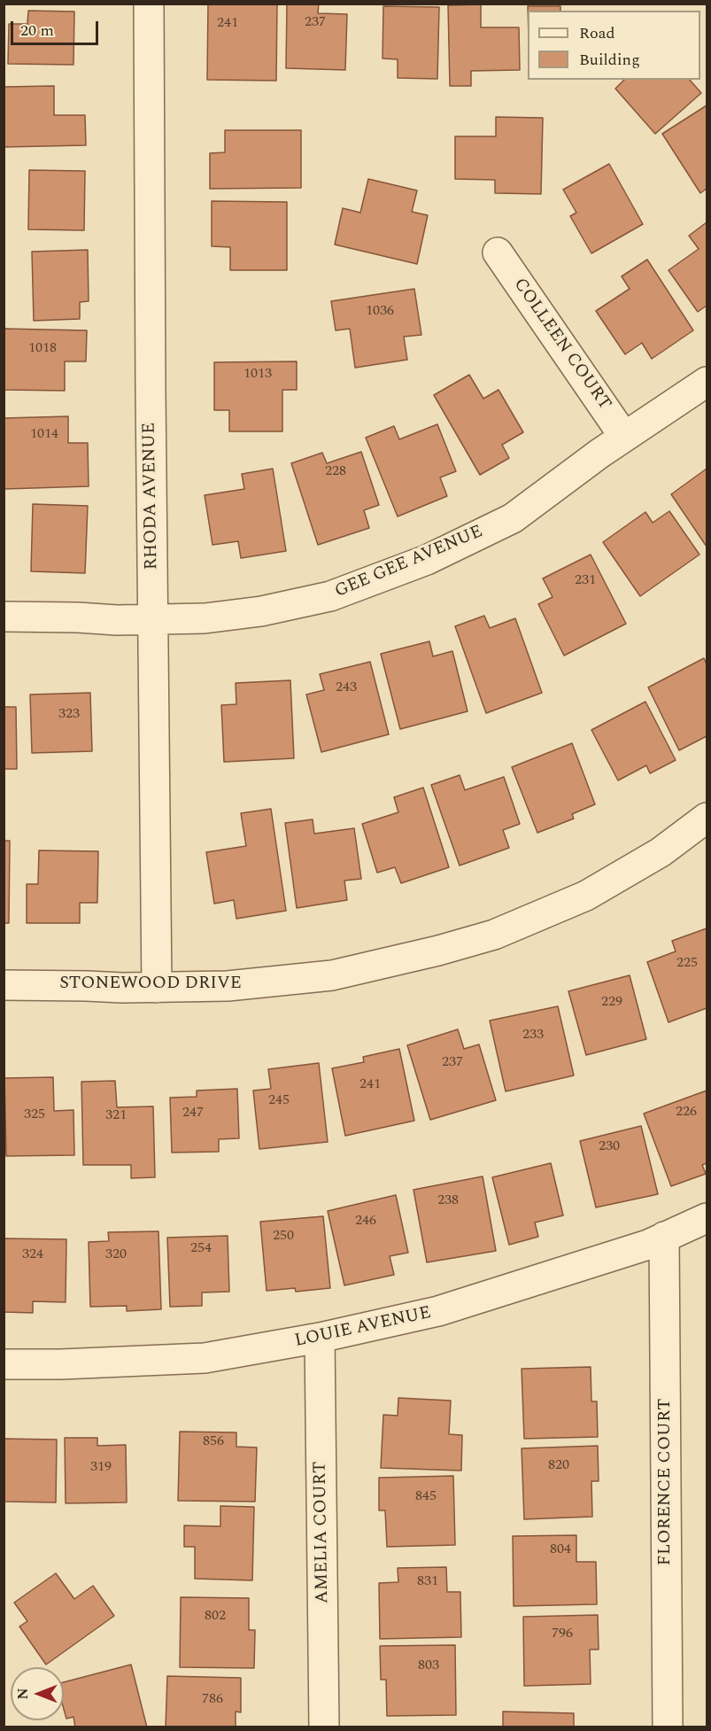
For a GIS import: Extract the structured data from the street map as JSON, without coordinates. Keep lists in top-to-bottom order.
{
  "streets": {
    "street": [
      "COLLEEN COURT",
      "RHODA AVENUE",
      "GEE GEE AVENUE",
      "STONEWOOD DRIVE",
      "LOUIE AVENUE",
      "FLORENCE COURT",
      "AMELIA COURT"
    ]
  },
  "crossings": [
    ["COLLEEN COURT", "GEE GEE AVENUE"],
    ["RHODA AVENUE", "GEE GEE AVENUE"],
    ["RHODA AVENUE", "STONEWOOD DRIVE"],
    ["LOUIE AVENUE", "FLORENCE COURT"],
    ["LOUIE AVENUE", "AMELIA COURT"]
  ],
  "house_numbers": [
    "237",
    "241",
    "1036",
    "1018",
    "1013",
    "1014",
    "228",
    "231",
    "243",
    "323",
    "225",
    "229",
    "233",
    "237",
    "241",
    "245",
    "226",
    "247",
    "325",
    "321",
    "230",
    "238",
    "246",
    "250",
    "254",
    "324",
    "320",
    "856",
    "820",
    "319",
    "845",
    "804",
    "831",
    "802",
    "796",
    "803",
    "786"
  ],
  "legend": ["Road", "Building"],
  "scale_bar": "20 m",
  "north": "left"
}
